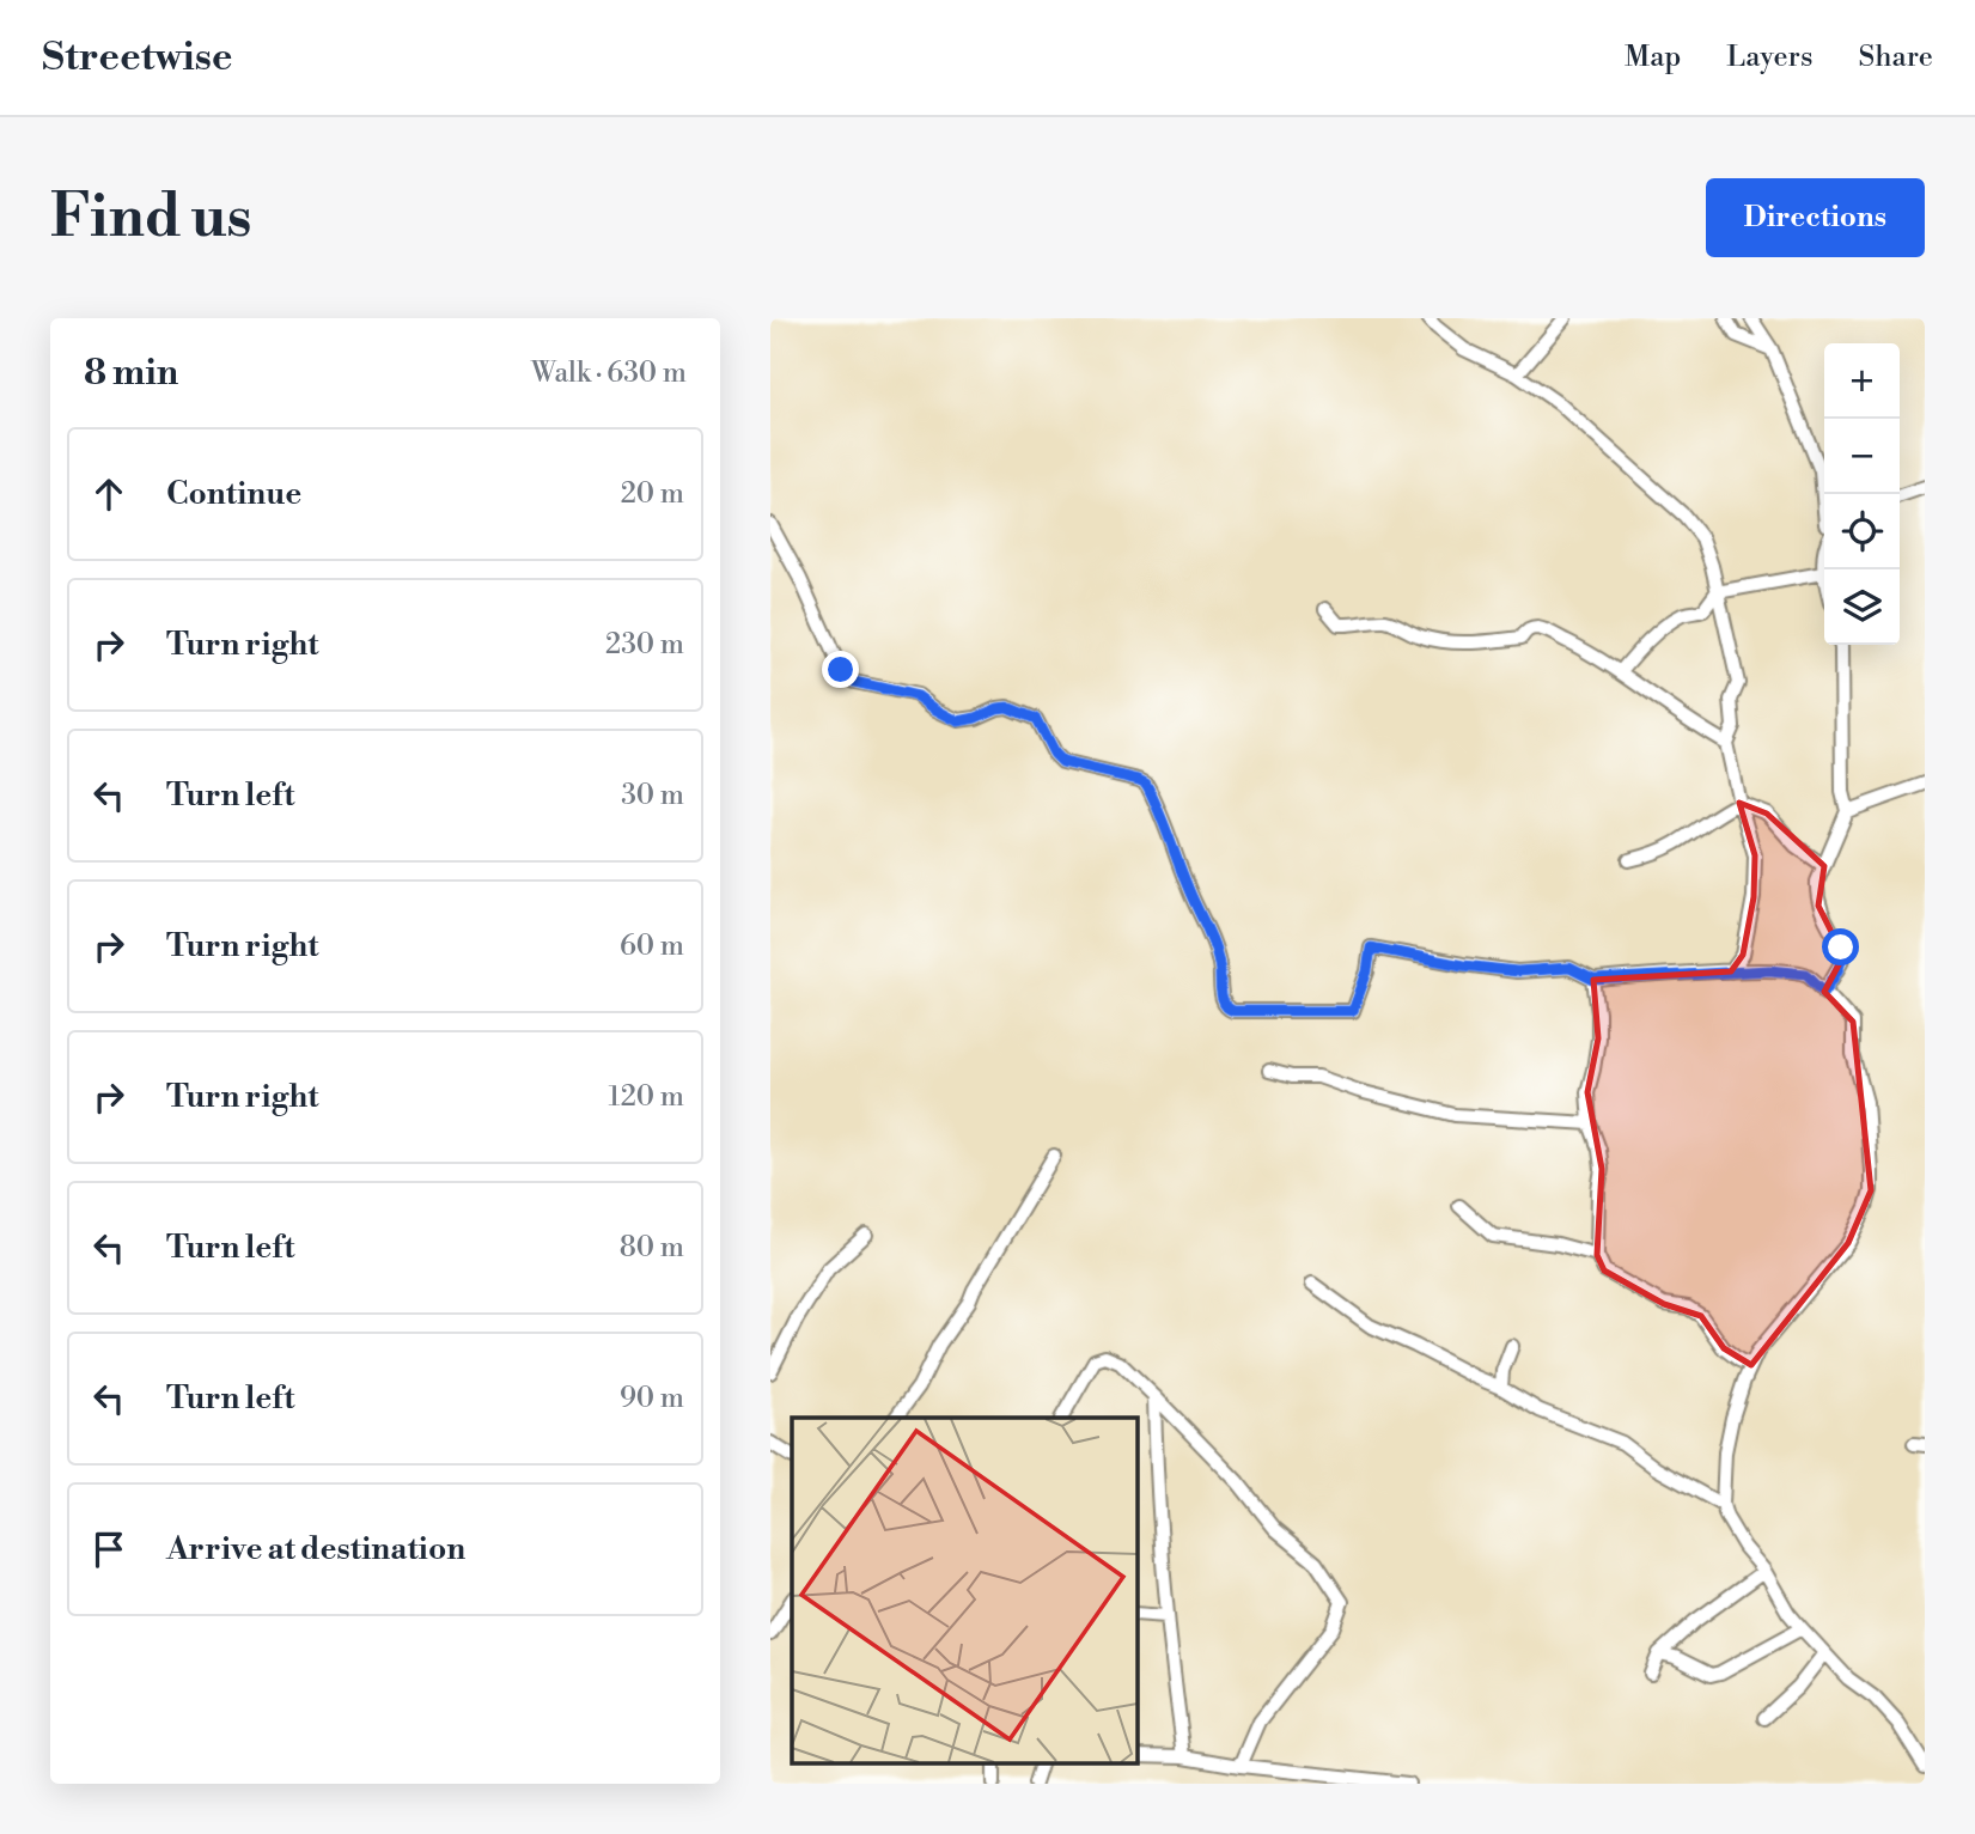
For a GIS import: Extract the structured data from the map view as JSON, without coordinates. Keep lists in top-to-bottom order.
{
  "page": {
    "header": "Streetwise",
    "nav": ["Map", "Layers", "Share"],
    "buttons": "Directions",
    "title": "Find us",
    "heading": ["8 min", "Walk · 630 m"],
    "map_buttons": ["+", "−"],
    "list": [
      ["Continue", "20 m"],
      ["Turn right", "230 m"],
      ["Turn left", "30 m"],
      ["Turn right", "60 m"],
      ["Turn right", "120 m"],
      ["Turn left", "80 m"],
      ["Turn left", "90 m"],
      "Arrive at destination"
    ]
  }
}
